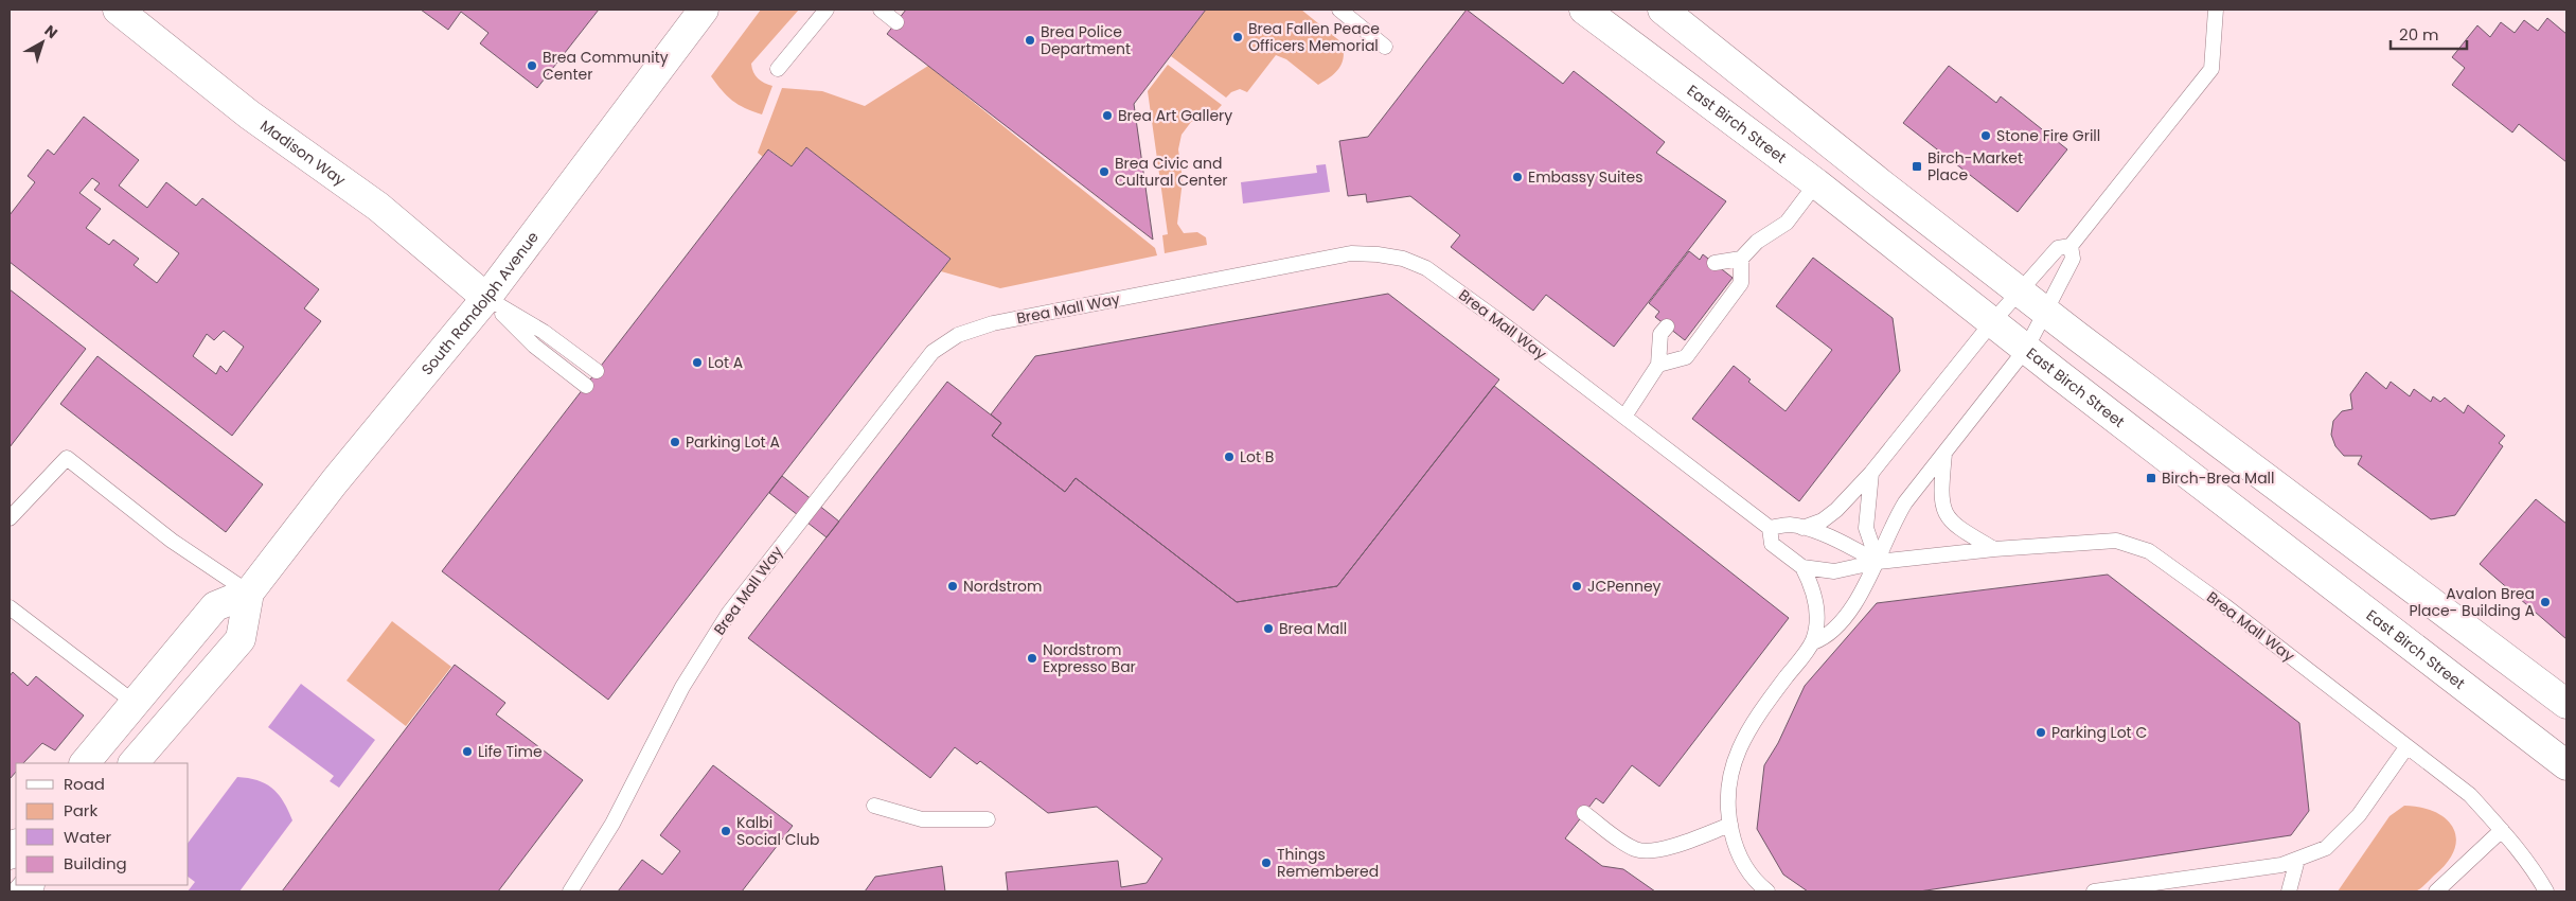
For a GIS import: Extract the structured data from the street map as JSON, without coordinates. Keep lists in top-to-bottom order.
{
  "streets": {
    "street": ["East Birch Street", "Madison Way", "South Randolph Avenue"],
    "lane": ["Brea Mall Way"]
  },
  "crossings": [
    ["Madison Way", "South Randolph Avenue"]
  ],
  "places": {
    "other": [
      "Brea Fallen Peace Officers Memorial",
      "Brea Police Department",
      "Brea Community Center",
      "Brea Art Gallery",
      "Stone Fire Grill",
      "Brea Civic and Cultural Center",
      "Embassy Suites",
      "Lot A",
      "Parking Lot A",
      "Lot B",
      "Nordstrom",
      "JCPenney",
      "Avalon Brea Place- Building A",
      "Brea Mall",
      "Nordstrom Expresso Bar",
      "Parking Lot C",
      "Life Time",
      "Kalbi Social Club",
      "Things Remembered"
    ],
    "transit": ["Birch-Market Place", "Birch-Brea Mall"]
  },
  "legend": [
    "Road",
    "Park",
    "Water",
    "Building"
  ],
  "scale_bar": "20 m",
  "north": "top right"
}
